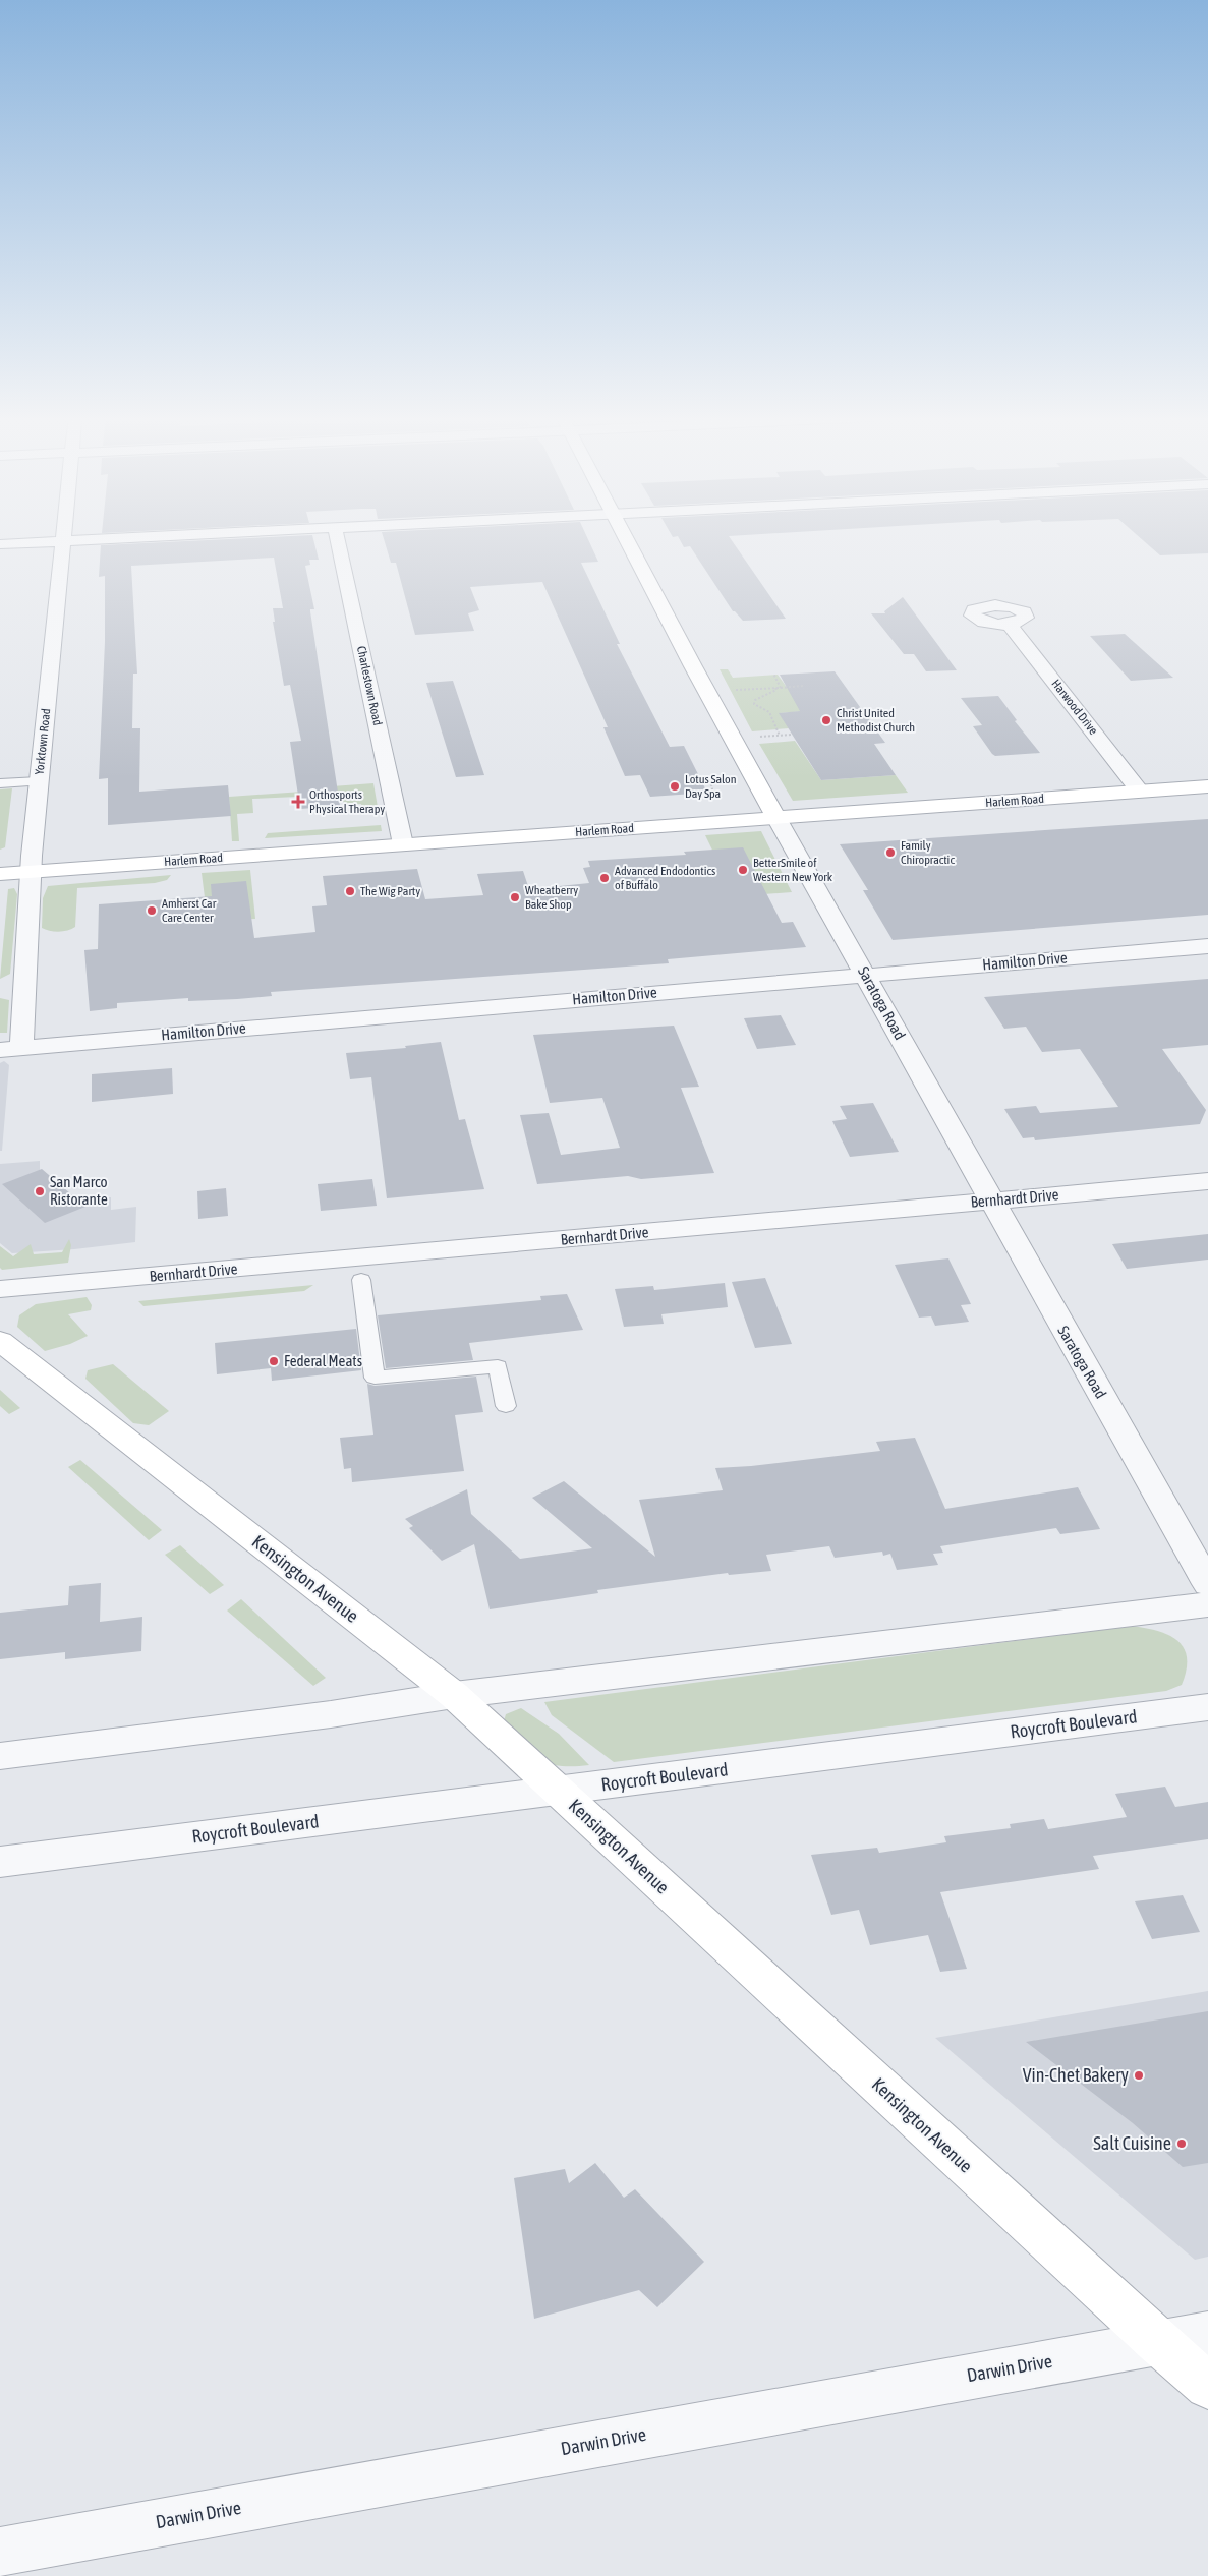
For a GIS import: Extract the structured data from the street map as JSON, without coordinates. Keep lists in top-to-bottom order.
{
  "streets": {
    "street": [
      "Charlestown Road",
      "Harwood Drive",
      "Yorktown Road",
      "Harlem Road",
      "Hamilton Drive",
      "Saratoga Road",
      "Bernhardt Drive",
      "Kensington Avenue",
      "Roycroft Boulevard",
      "Darwin Drive"
    ]
  },
  "crossings": [
    ["Charlestown Road", "Harlem Road"],
    ["Harwood Drive", "Harlem Road"],
    ["Yorktown Road", "Harlem Road"],
    ["Yorktown Road", "Hamilton Drive"],
    ["Harlem Road", "Saratoga Road"],
    ["Hamilton Drive", "Saratoga Road"],
    ["Saratoga Road", "Bernhardt Drive"],
    ["Kensington Avenue", "Roycroft Boulevard"],
    ["Kensington Avenue", "Darwin Drive"]
  ],
  "places": {
    "other": [
      "Christ United Methodist Church",
      "Lotus Salon Day Spa",
      "Family Chiropractic",
      "BetterSmile of Western New York",
      "Advanced Endodontics of Buffalo",
      "The Wig Party",
      "Wheatberry Bake Shop",
      "Amherst Car Care Center",
      "San Marco Ristorante",
      "Federal Meats",
      "Vin-Chet Bakery",
      "Salt Cuisine"
    ],
    "health": ["Orthosports Physical Therapy"]
  }
}
